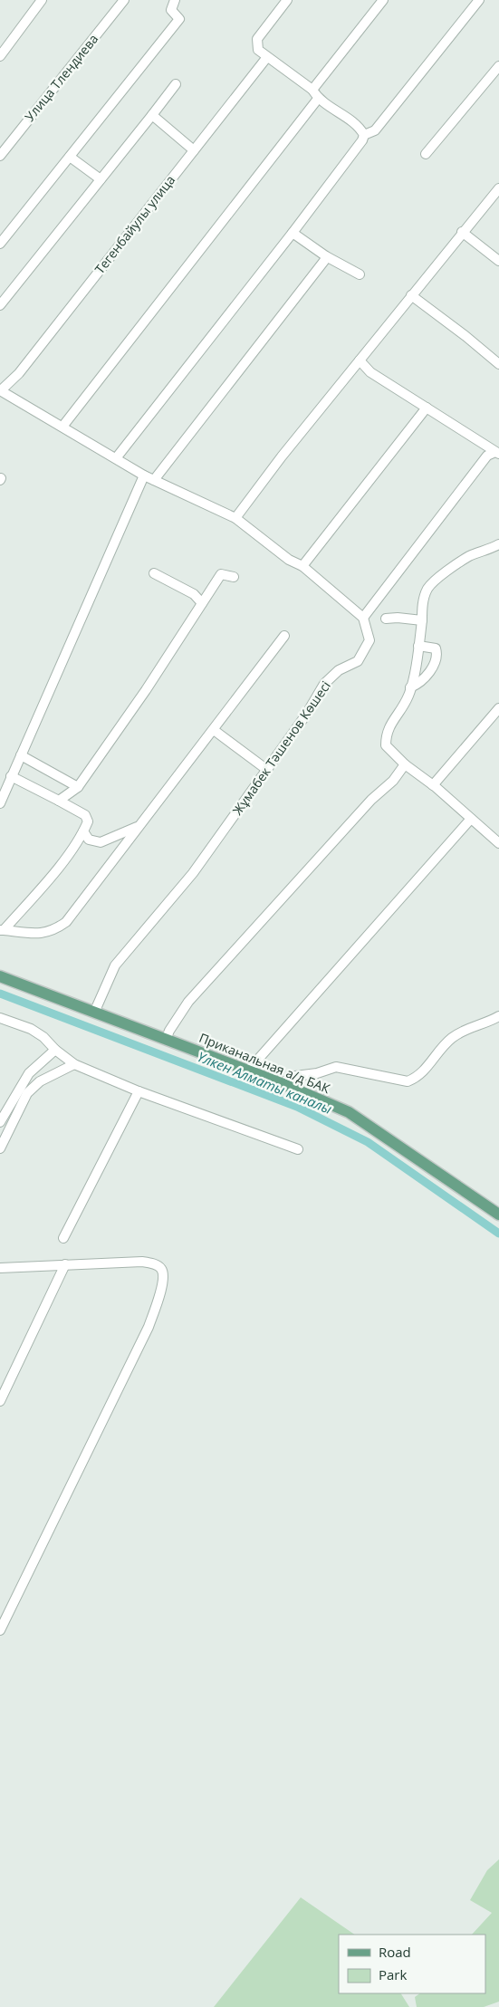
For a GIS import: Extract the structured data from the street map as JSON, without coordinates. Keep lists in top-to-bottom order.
{
  "streets": {
    "main road": ["Приканальная а/д БАК"],
    "street": ["Улица Тлендиева", "Тегенбайулы улица", "Жұмабек Тәшенов Көшесі"]
  },
  "crossings": [
    ["Жұмабек Тәшенов Көшесі", "Приканальная а/д БАК"]
  ],
  "water": ["Үлкен Алматы каналы"],
  "legend": ["Road", "Park"]
}
